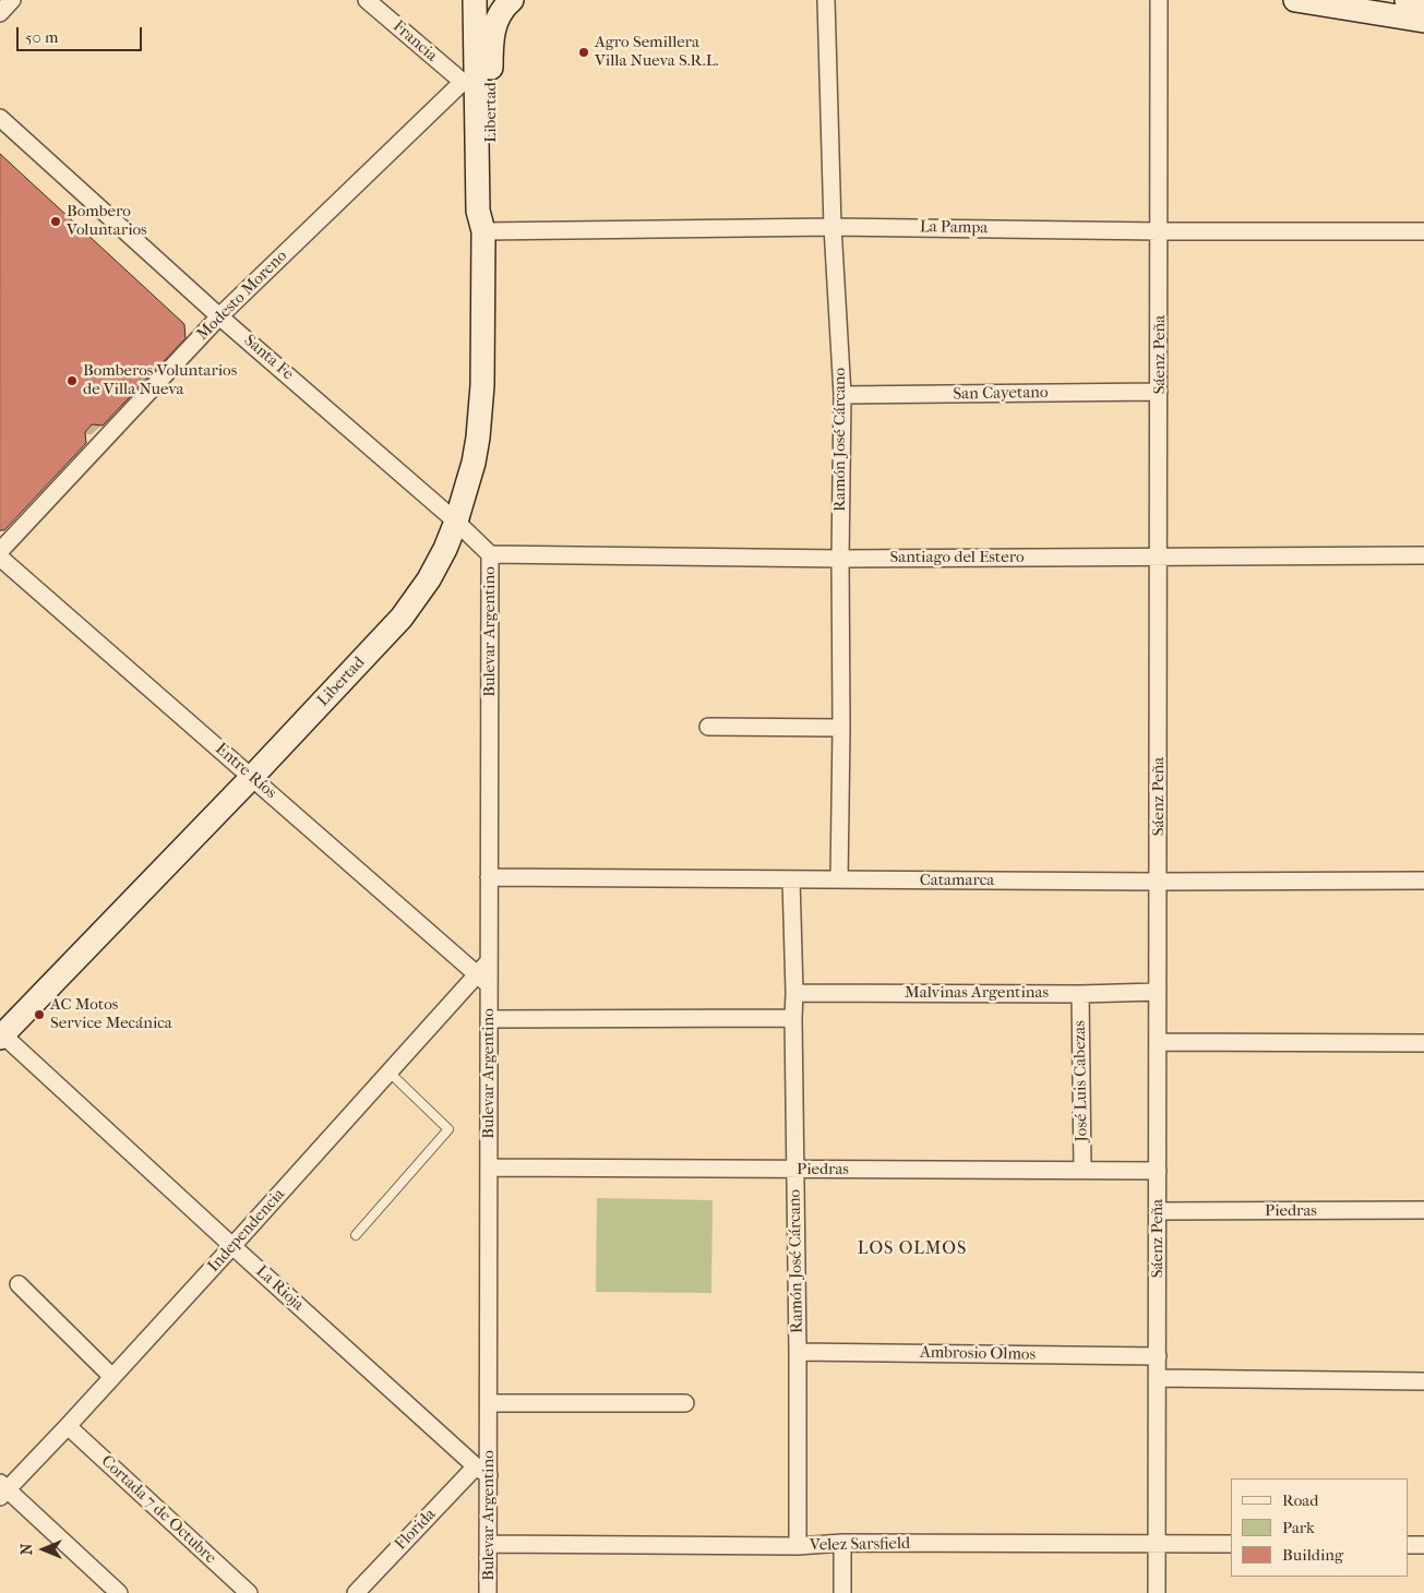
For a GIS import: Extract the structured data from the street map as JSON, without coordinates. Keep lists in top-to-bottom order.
{
  "streets": {
    "main road": ["Libertad"],
    "street": [
      "Francia",
      "La Pampa",
      "Modesto Moreno",
      "Sáenz Peña",
      "Santa Fe",
      "San Cayetano",
      "Ramón José Cárcano",
      "Santiago del Estero",
      "Bulevar Argentino",
      "Entre Ríos",
      "Catamarca",
      "Malvinas Argentinas",
      "José Luis Cabezas",
      "Piedras",
      "Independencia",
      "La Rioja",
      "Ambrosio Olmos",
      "Cortada 7 de Octubre",
      "Florida",
      "Velez Sarsfield"
    ]
  },
  "crossings": [
    ["Francia", "Libertad"],
    ["Francia", "Modesto Moreno"],
    ["Libertad", "La Pampa"],
    ["Libertad", "Modesto Moreno"],
    ["Libertad", "Santa Fe"],
    ["Libertad", "Entre Ríos"],
    ["Libertad", "La Rioja"],
    ["La Pampa", "Sáenz Peña"],
    ["La Pampa", "Ramón José Cárcano"],
    ["Modesto Moreno", "Santa Fe"],
    ["Sáenz Peña", "San Cayetano"],
    ["Sáenz Peña", "Santiago del Estero"],
    ["Sáenz Peña", "Catamarca"],
    ["Sáenz Peña", "Malvinas Argentinas"],
    ["Sáenz Peña", "Piedras"],
    ["Sáenz Peña", "Ambrosio Olmos"],
    ["Sáenz Peña", "Velez Sarsfield"],
    ["Santa Fe", "Santiago del Estero"],
    ["Santa Fe", "Bulevar Argentino"],
    ["San Cayetano", "Ramón José Cárcano"],
    ["Ramón José Cárcano", "Santiago del Estero"],
    ["Ramón José Cárcano", "Catamarca"],
    ["Ramón José Cárcano", "Malvinas Argentinas"],
    ["Ramón José Cárcano", "Piedras"],
    ["Ramón José Cárcano", "Ambrosio Olmos"],
    ["Ramón José Cárcano", "Velez Sarsfield"],
    ["Santiago del Estero", "Bulevar Argentino"],
    ["Bulevar Argentino", "Entre Ríos"],
    ["Bulevar Argentino", "Catamarca"],
    ["Bulevar Argentino", "Piedras"],
    ["Bulevar Argentino", "Independencia"],
    ["Bulevar Argentino", "La Rioja"],
    ["Bulevar Argentino", "Florida"],
    ["Bulevar Argentino", "Velez Sarsfield"],
    ["Entre Ríos", "Independencia"],
    ["Malvinas Argentinas", "José Luis Cabezas"],
    ["José Luis Cabezas", "Piedras"],
    ["Independencia", "La Rioja"],
    ["Independencia", "Cortada 7 de Octubre"],
    ["La Rioja", "Florida"]
  ],
  "districts": ["LOS OLMOS"],
  "places": [
    "Agro Semillera Villa Nueva S.R.L.",
    "Bombero Voluntarios",
    "Bomberos Voluntarios de Villa Nueva",
    "AC Motos Service Mecánica"
  ],
  "legend": ["Road", "Park", "Building"],
  "scale_bar": "50 m",
  "north": "left"
}
